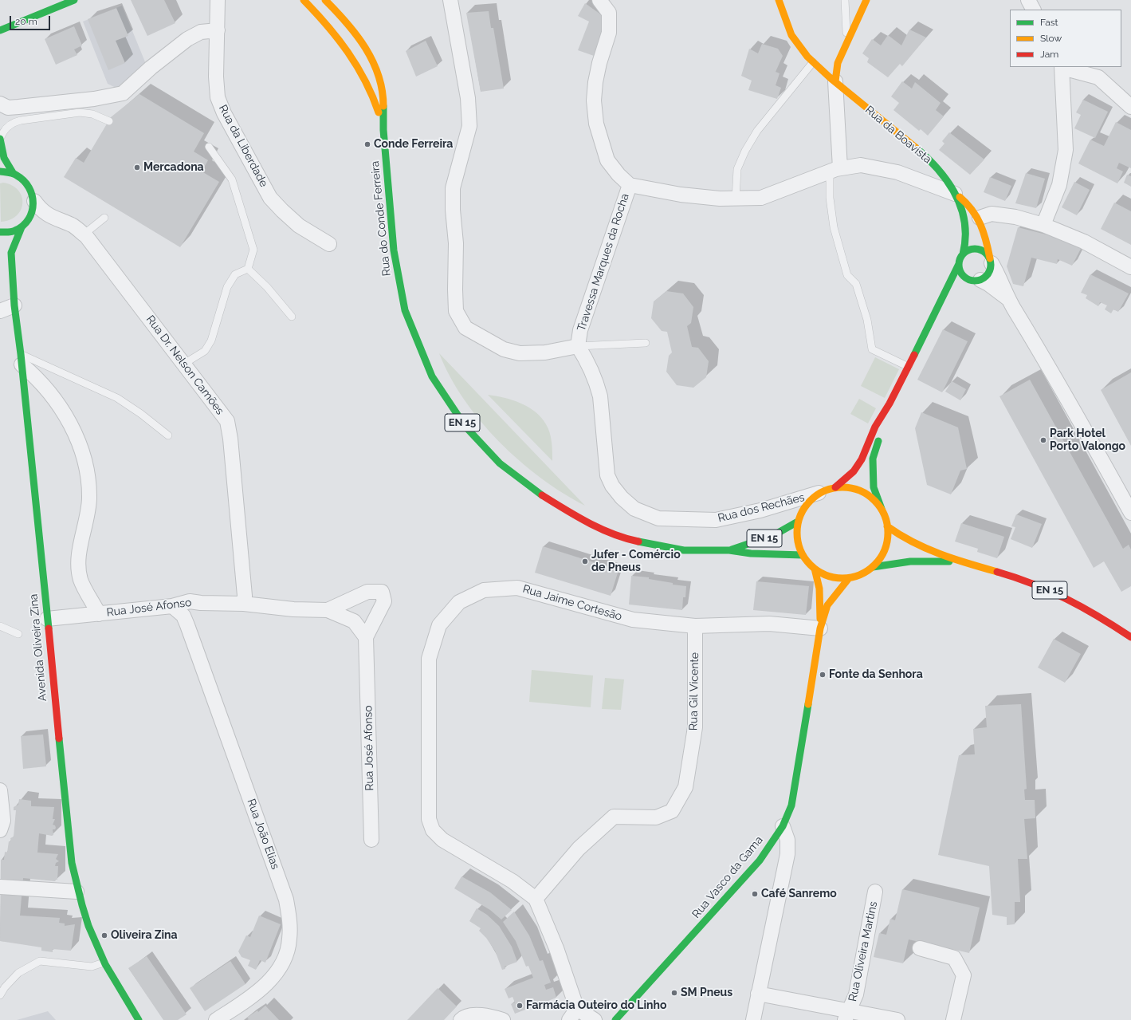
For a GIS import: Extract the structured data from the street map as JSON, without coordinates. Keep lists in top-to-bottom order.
{
  "streets": {
    "street": [
      "Rua da Boavista",
      "Rua da Liberdade",
      "Rua do Conde Ferreira",
      "Travessa Marques da Rocha",
      "Rua Dr. Nelson Camões",
      "EN 15",
      "Rua dos Rechães",
      "Rua Jaime Cortesão",
      "Rua José Afonso",
      "Avenida Oliveira Zina",
      "Rua Gil Vicente",
      "Rua João Elias",
      "Rua Vasco da Gama",
      "Rua Oliveira Martins"
    ]
  },
  "crossings": [
    ["Rua do Conde Ferreira", "EN 15"],
    ["Rua do Conde Ferreira", "Rua dos Rechães"],
    ["Rua do Conde Ferreira", "Rua Vasco da Gama"],
    ["Travessa Marques da Rocha", "Rua dos Rechães"],
    ["Rua Dr. Nelson Camões", "Rua José Afonso"],
    ["Rua Dr. Nelson Camões", "Avenida Oliveira Zina"],
    ["EN 15", "Rua dos Rechães"],
    ["EN 15", "Rua Vasco da Gama"],
    ["Rua dos Rechães", "Rua Vasco da Gama"],
    ["Rua Jaime Cortesão", "Rua Gil Vicente"],
    ["Rua Jaime Cortesão", "Rua Vasco da Gama"],
    ["Rua José Afonso", "Avenida Oliveira Zina"],
    ["Rua José Afonso", "Rua João Elias"]
  ],
  "places": [
    "Conde Ferreira",
    "Mercadona",
    "Park Hotel Porto Valongo",
    "Jufer - Comércio de Pneus",
    "Fonte da Senhora",
    "Café Sanremo",
    "Oliveira Zina",
    "SM Pneus",
    "Farmácia Outeiro do Linho"
  ],
  "legend": ["Fast", "Slow", "Jam"],
  "scale_bar": "20 m"
}
